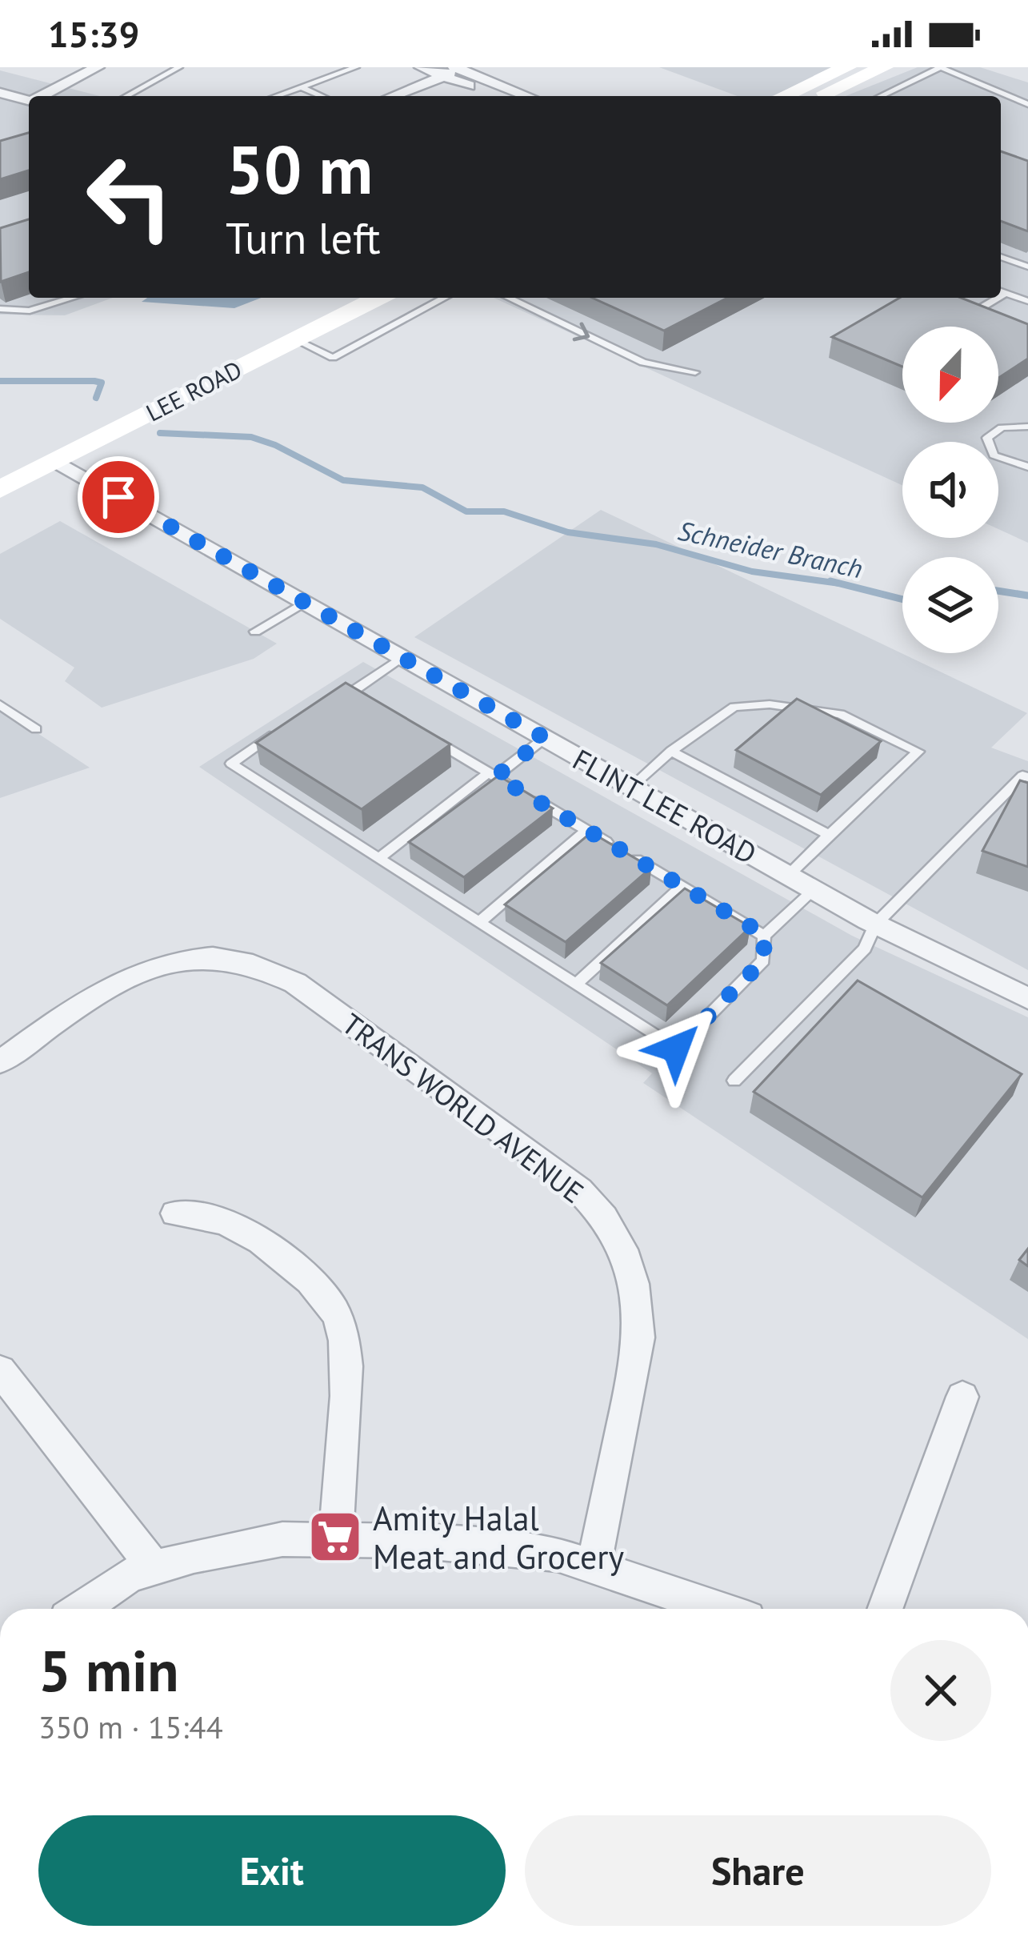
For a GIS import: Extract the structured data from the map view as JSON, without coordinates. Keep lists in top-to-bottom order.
{
  "streets": {
    "street": ["LEE ROAD", "FLINT LEE ROAD", "TRANS WORLD AVENUE"]
  },
  "crossings": [
    ["LEE ROAD", "FLINT LEE ROAD"]
  ],
  "water": ["Schneider Branch"],
  "places": {
    "supermarket": ["Amity Halal Meat and Grocery"]
  },
  "north": "bottom",
  "page": {
    "status": "15:39",
    "turn": ["50 m", "Turn left"],
    "heading": ["5 min", "350 m · 15:44"],
    "buttons": ["Exit", "Share"]
  }
}
